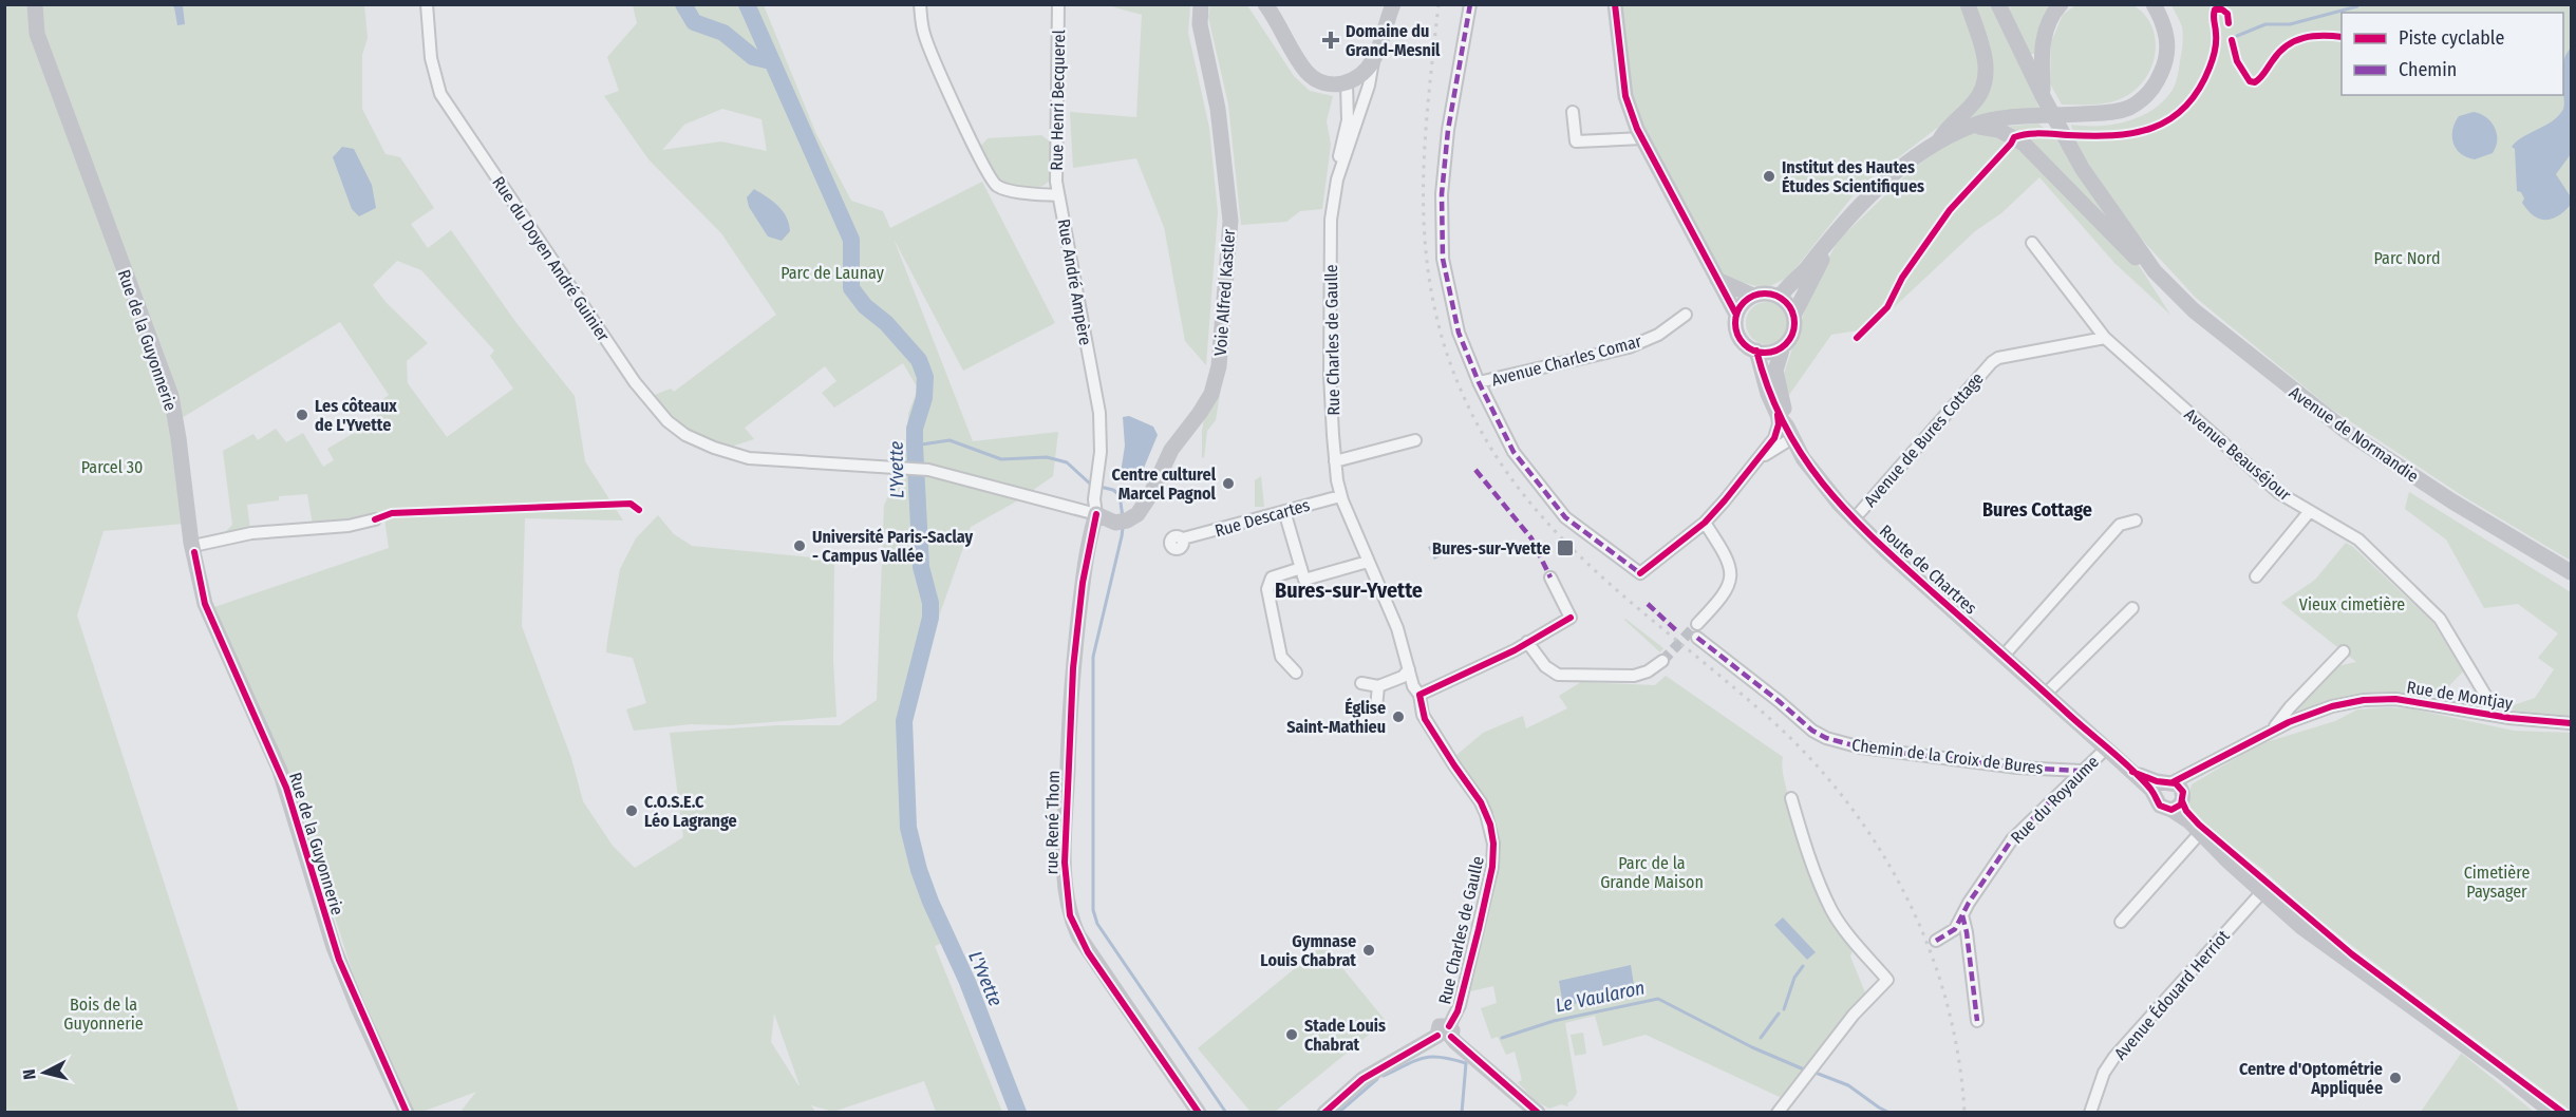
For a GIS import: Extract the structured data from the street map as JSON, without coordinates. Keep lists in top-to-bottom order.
{
  "streets": {
    "main road": [
      "Voie Alfred Kastler",
      "Rue de la Guyonnerie",
      "Rue Charles de Gaulle",
      "Avenue de Normandie",
      "Route de Chartres",
      "rue René Thom"
    ],
    "street": [
      "Rue Henri Becquerel",
      "Rue du Doyen André Guinier",
      "Rue André Ampère",
      "Avenue Charles Comar",
      "Avenue de Bures Cottage",
      "Avenue Beauséjour",
      "Rue Descartes",
      "Rue de Montjay",
      "Chemin de la Croix de Bures",
      "Rue du Royaume",
      "Avenue Édouard Herriot"
    ]
  },
  "crossings": [
    ["Rue Henri Becquerel", "Rue André Ampère"],
    ["Rue du Doyen André Guinier", "Rue André Ampère"],
    ["Rue du Doyen André Guinier", "Voie Alfred Kastler"],
    ["Rue du Doyen André Guinier", "rue René Thom"],
    ["Rue André Ampère", "Voie Alfred Kastler"],
    ["Rue André Ampère", "rue René Thom"],
    ["Voie Alfred Kastler", "rue René Thom"],
    ["Rue Charles de Gaulle", "Rue Descartes"],
    ["Avenue de Bures Cottage", "Avenue Beauséjour"],
    ["Avenue de Bures Cottage", "Route de Chartres"],
    ["Avenue Beauséjour", "Rue de Montjay"],
    ["Route de Chartres", "Rue de Montjay"],
    ["Route de Chartres", "Rue du Royaume"],
    ["Chemin de la Croix de Bures", "Rue du Royaume"]
  ],
  "districts": ["Bures Cottage", "Bures-sur-Yvette"],
  "water": ["L'Yvette", "Le Vaularon"],
  "parks": [
    "Parc Nord",
    "Parc de Launay",
    "Parcel 30",
    "Vieux cimetière",
    "Parc de la Grande Maison",
    "Cimetière Paysager",
    "Bois de la Guyonnerie"
  ],
  "places": {
    "health": ["Domaine du Grand-Mesnil"],
    "other": [
      "Institut des Hautes Études Scientifiques",
      "Les côteaux de L'Yvette",
      "Centre culturel Marcel Pagnol",
      "Université Paris-Saclay - Campus Vallée",
      "Église Saint-Mathieu",
      "C.O.S.E.C Léo Lagrange",
      "Gymnase Louis Chabrat",
      "Stade Louis Chabrat",
      "Centre d'Optométrie Appliquée"
    ],
    "transit": ["Bures-sur-Yvette"]
  },
  "legend": ["Piste cyclable", "Chemin"],
  "north": "left"
}
